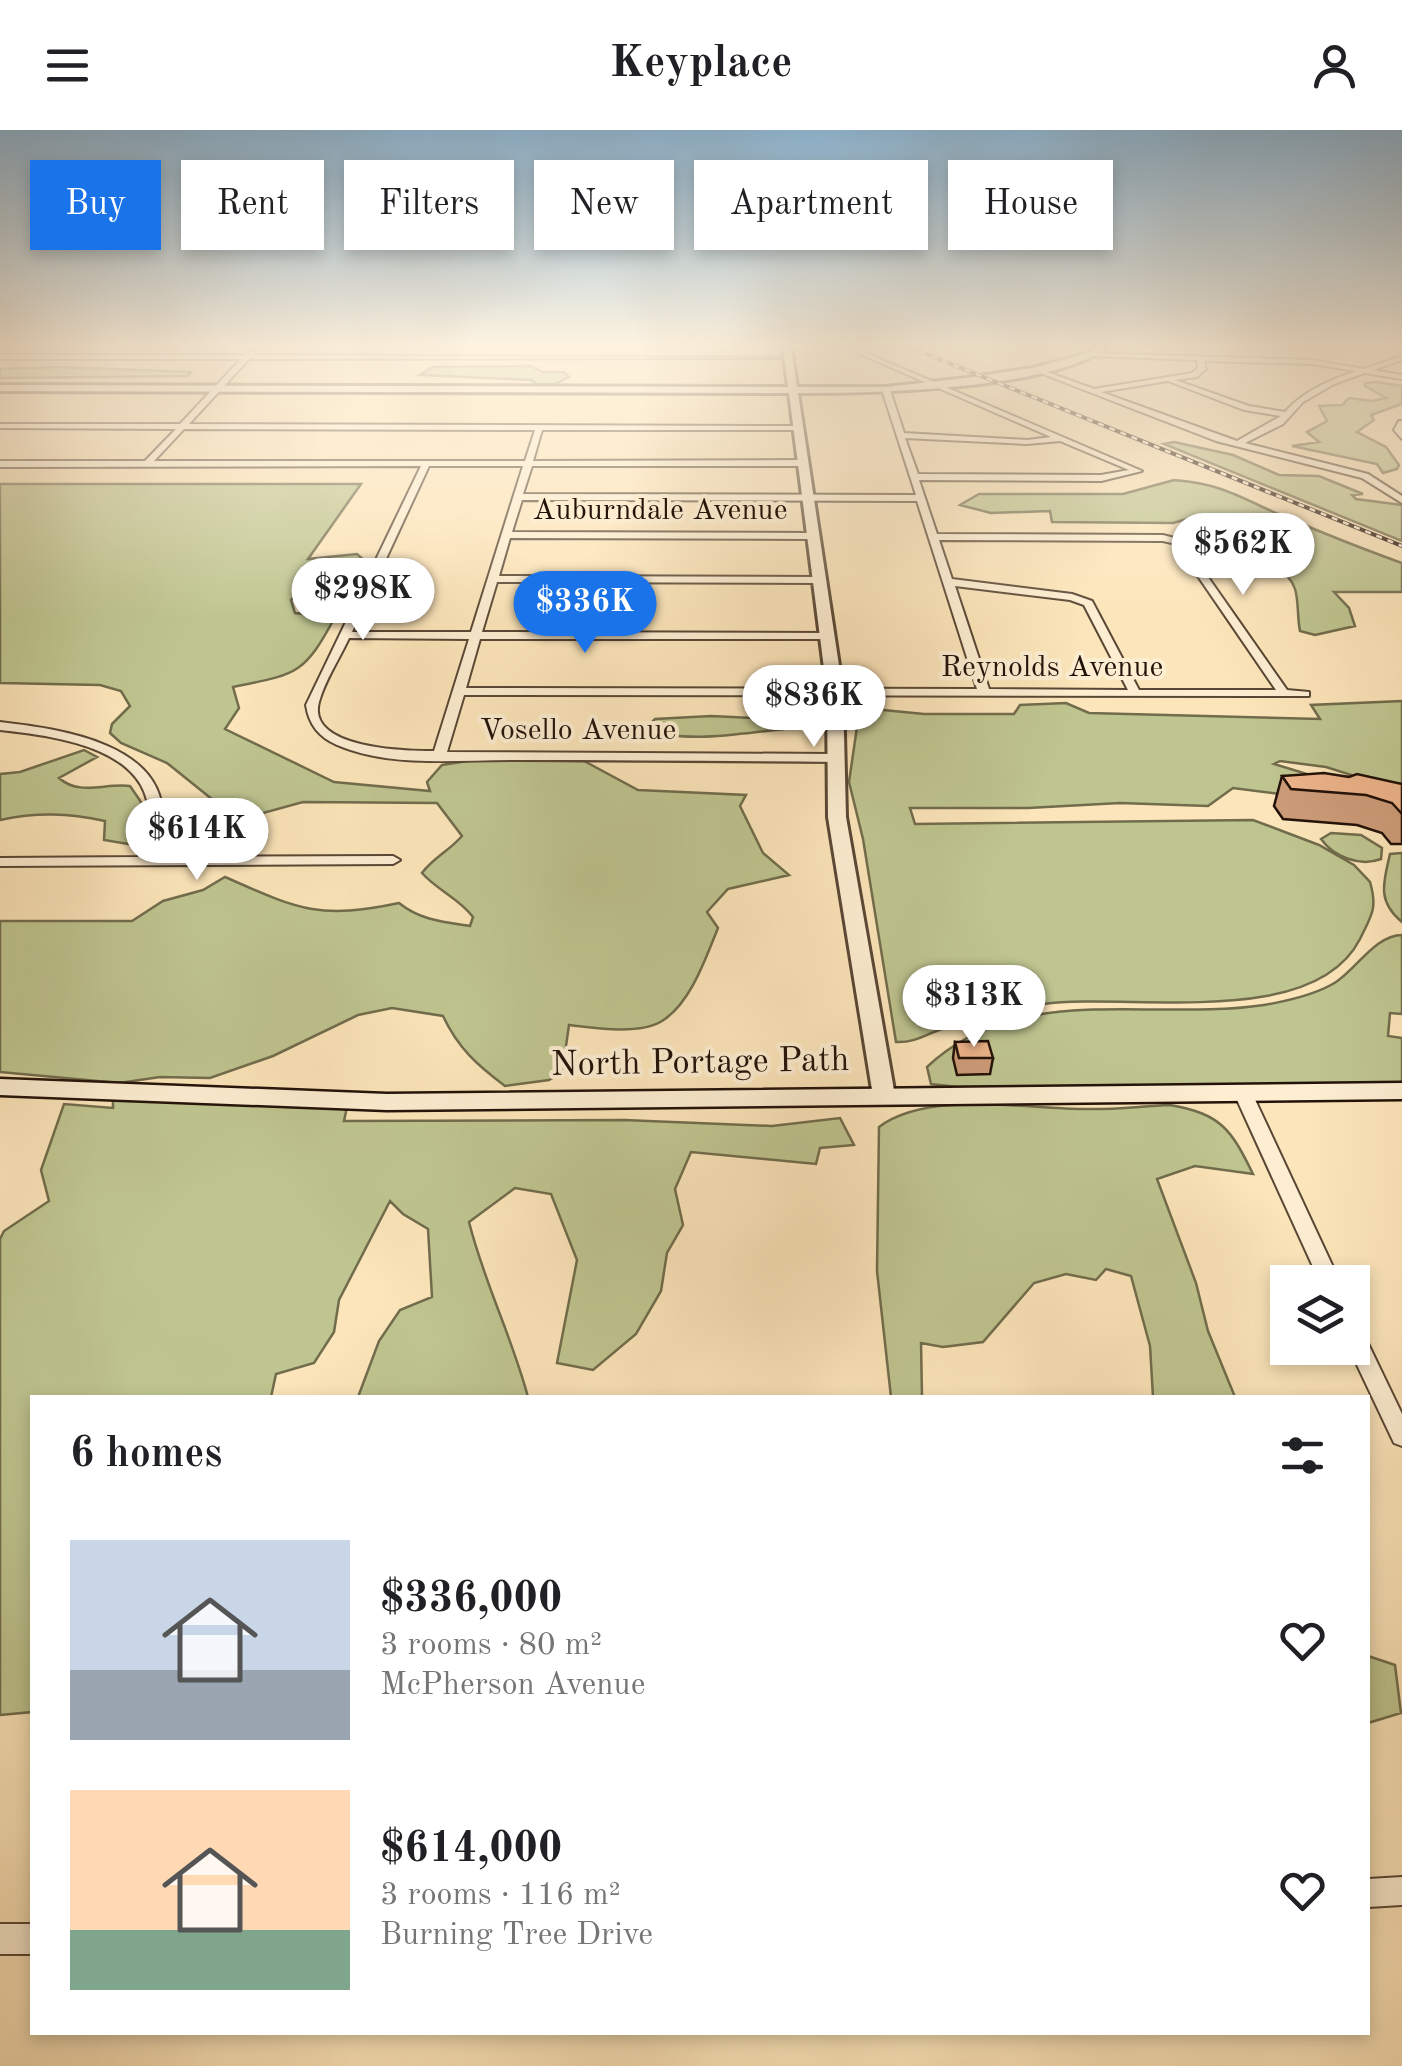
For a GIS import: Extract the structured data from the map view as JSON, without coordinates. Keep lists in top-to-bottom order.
{
  "streets": {
    "main road": ["North Portage Path"],
    "street": ["Auburndale Avenue", "Reynolds Avenue", "Vosello Avenue"]
  },
  "page": {
    "header": "Keyplace",
    "chip": [
      "Buy",
      "Rent",
      "Filters",
      "New",
      "Apartment",
      "House"
    ],
    "price": [
      "$562K",
      "$298K",
      "$336K",
      "$836K",
      "$614K",
      "$313K"
    ],
    "heading": "6 homes",
    "list": [
      {
        "name": "$336,000",
        "note": "3 rooms · 80 m² · McPherson Avenue"
      },
      {
        "name": "$614,000",
        "note": "3 rooms · 116 m² · Burning Tree Drive"
      }
    ]
  }
}
